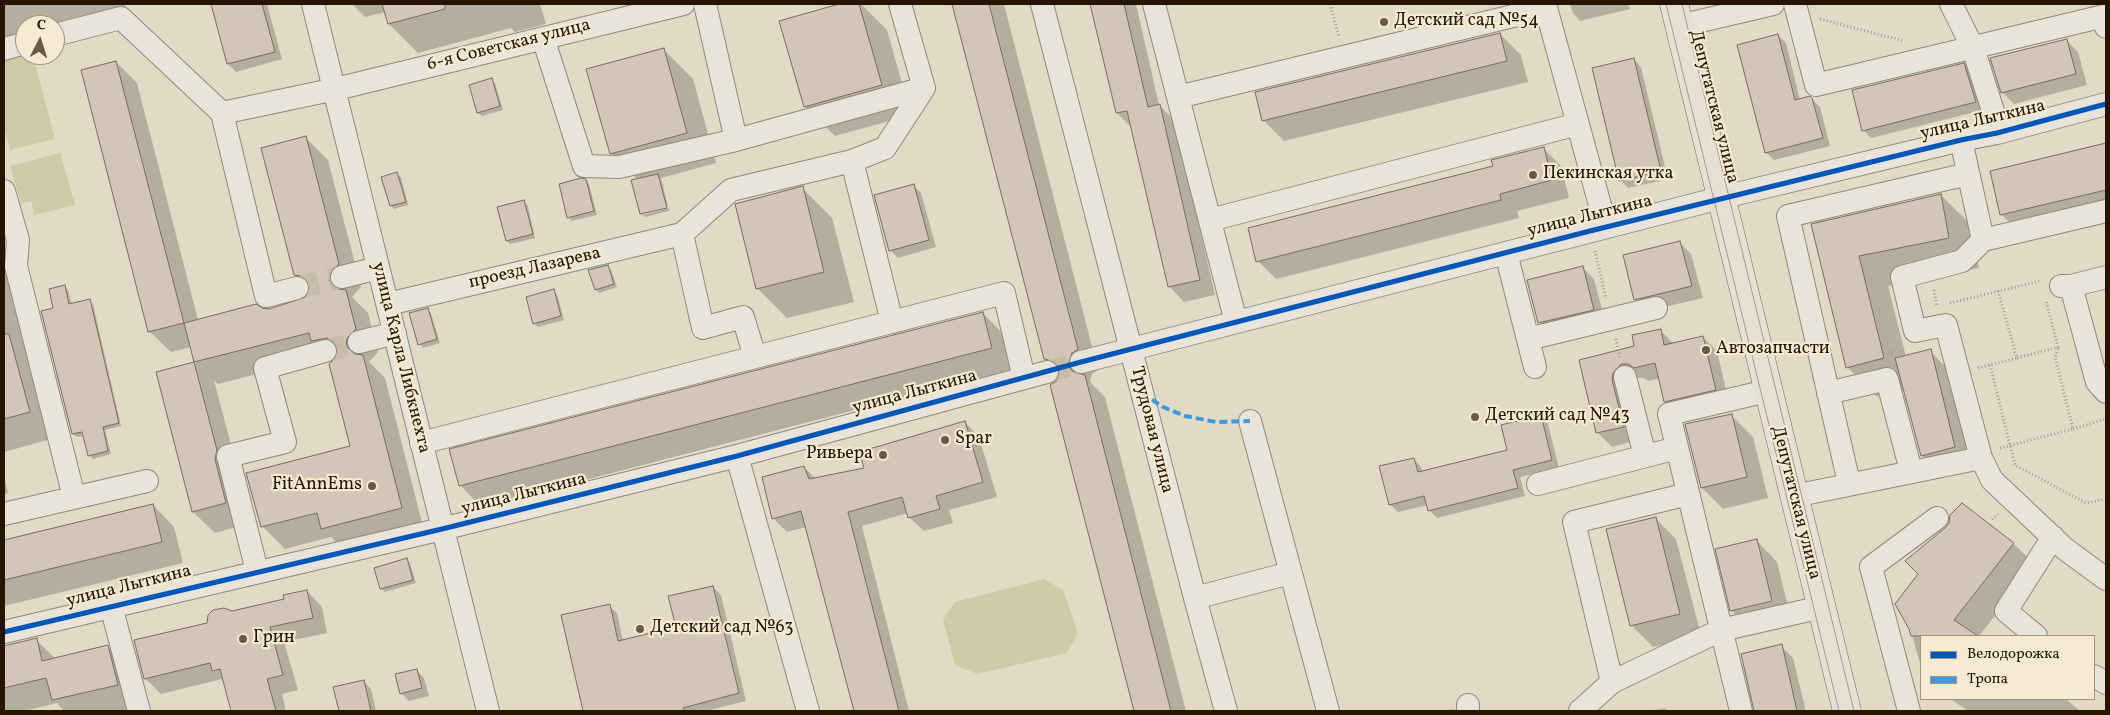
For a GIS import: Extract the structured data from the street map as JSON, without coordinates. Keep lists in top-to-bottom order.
{
  "streets": {
    "main road": ["Депутатская улица"],
    "street": [
      "6-я Советская улица",
      "улица Лыткина",
      "проезд Лазарева",
      "улица Карла Либкнехта",
      "Трудовая улица"
    ]
  },
  "crossings": [
    ["6-я Советская улица", "улица Карла Либкнехта"],
    ["Депутатская улица", "улица Лыткина"],
    ["улица Лыткина", "улица Карла Либкнехта"],
    ["улица Лыткина", "Трудовая улица"],
    ["проезд Лазарева", "улица Карла Либкнехта"]
  ],
  "places": [
    "Детский сад №54",
    "Пекинская утка",
    "Автозапчасти",
    "Детский сад №43",
    "Spar",
    "Ривьера",
    "FitAnnEms",
    "Детский сад №63",
    "Грин"
  ],
  "legend": ["Велодорожка", "Тропа"],
  "north": "top"
}
